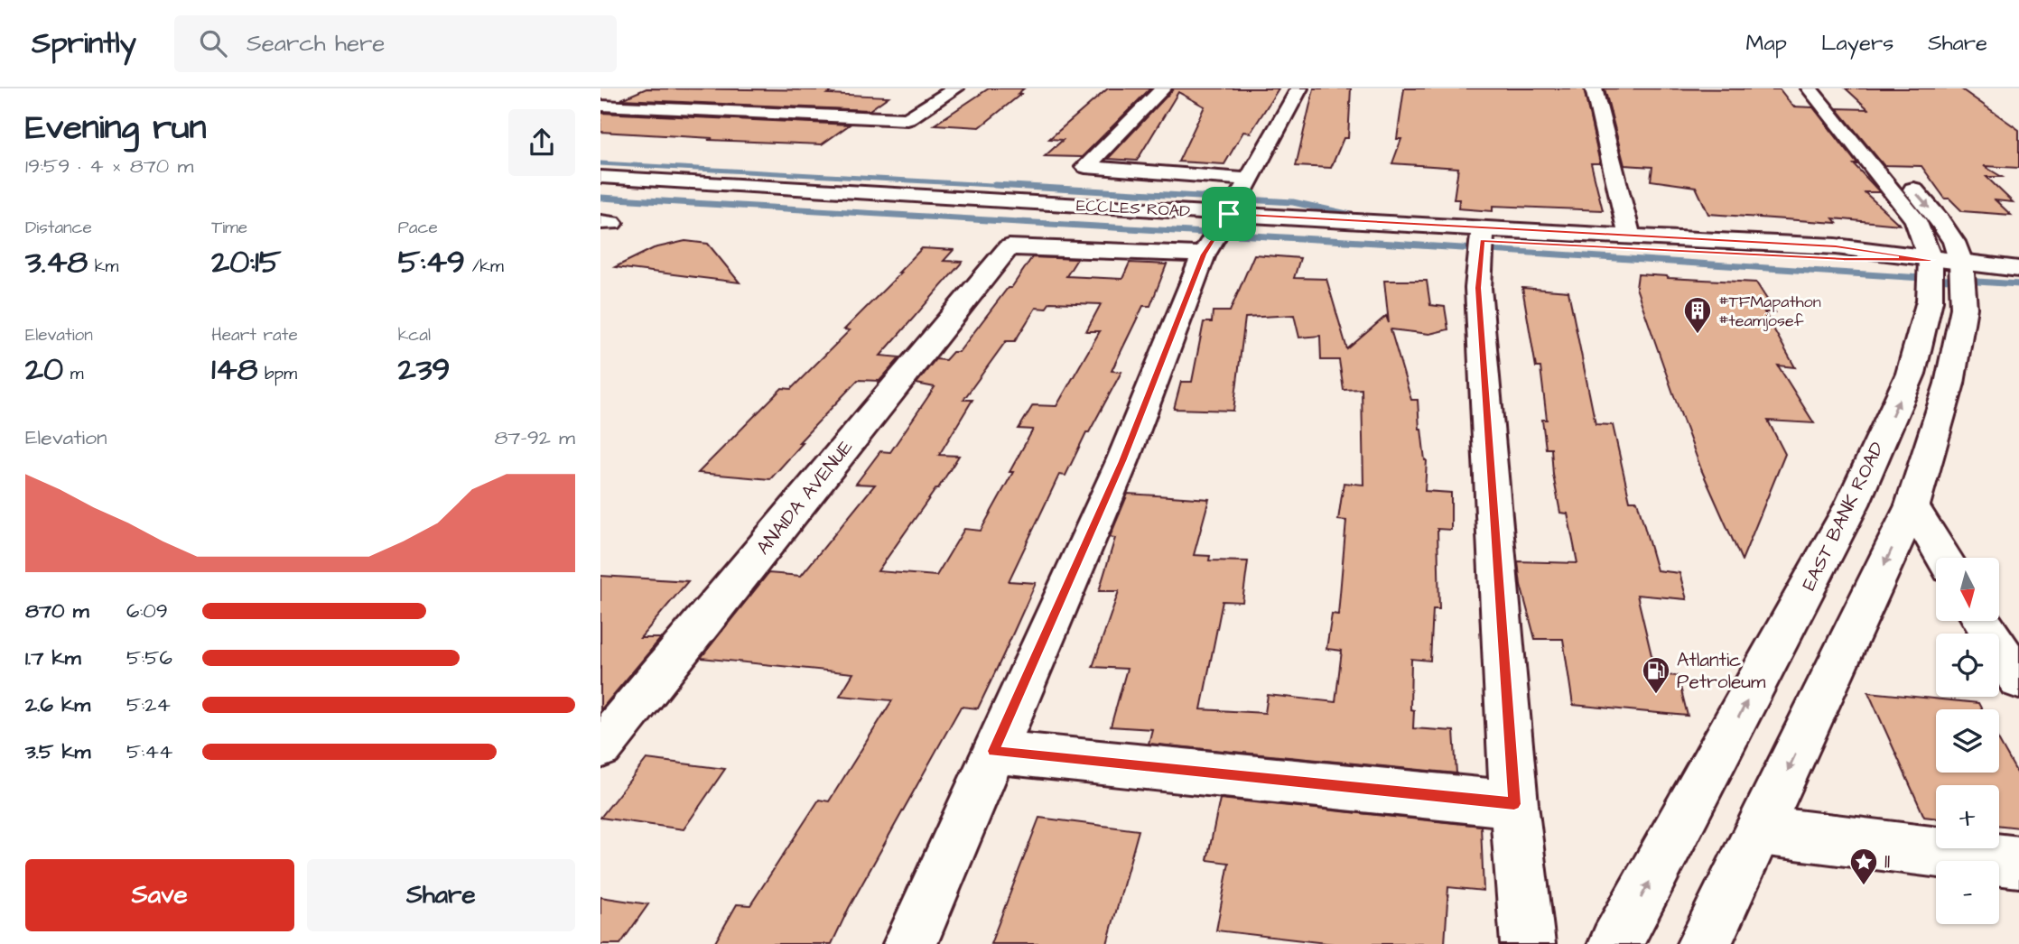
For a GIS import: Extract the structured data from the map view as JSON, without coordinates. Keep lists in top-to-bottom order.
{
  "streets": {
    "street": ["ECCLES ROAD", "ANAIDA AVENUE", "EAST BANK ROAD"]
  },
  "crossings": [
    ["ECCLES ROAD", "ANAIDA AVENUE"],
    ["ECCLES ROAD", "EAST BANK ROAD"]
  ],
  "places": {
    "building": ["#TFMapathon #teamjosef"],
    "fuel station": ["Atlantic Petroleum"],
    "place": ["11"]
  },
  "north": "bottom",
  "page": {
    "header": "Sprintly",
    "search": "Search here",
    "nav": ["Map", "Layers", "Share"],
    "heading": ["Evening run", "19:59 · 4 × 870 m"],
    "stats": [
      ["Distance", "3.48 km"],
      ["Time", "20:15"],
      ["Pace", "5:49 /km"],
      ["Elevation", "20 m"],
      ["Heart rate", "148 bpm"],
      ["kcal", "239"]
    ],
    "chart": ["Elevation", "87–92 m"],
    "map_buttons": ["+", "−"],
    "list": [
      {
        "name": "870 m",
        "note": "6:09"
      },
      {
        "name": "1.7 km",
        "note": "5:56"
      },
      {
        "name": "2.6 km",
        "note": "5:24"
      },
      {
        "name": "3.5 km",
        "note": "5:44"
      }
    ],
    "buttons": ["Save", "Share"]
  }
}
